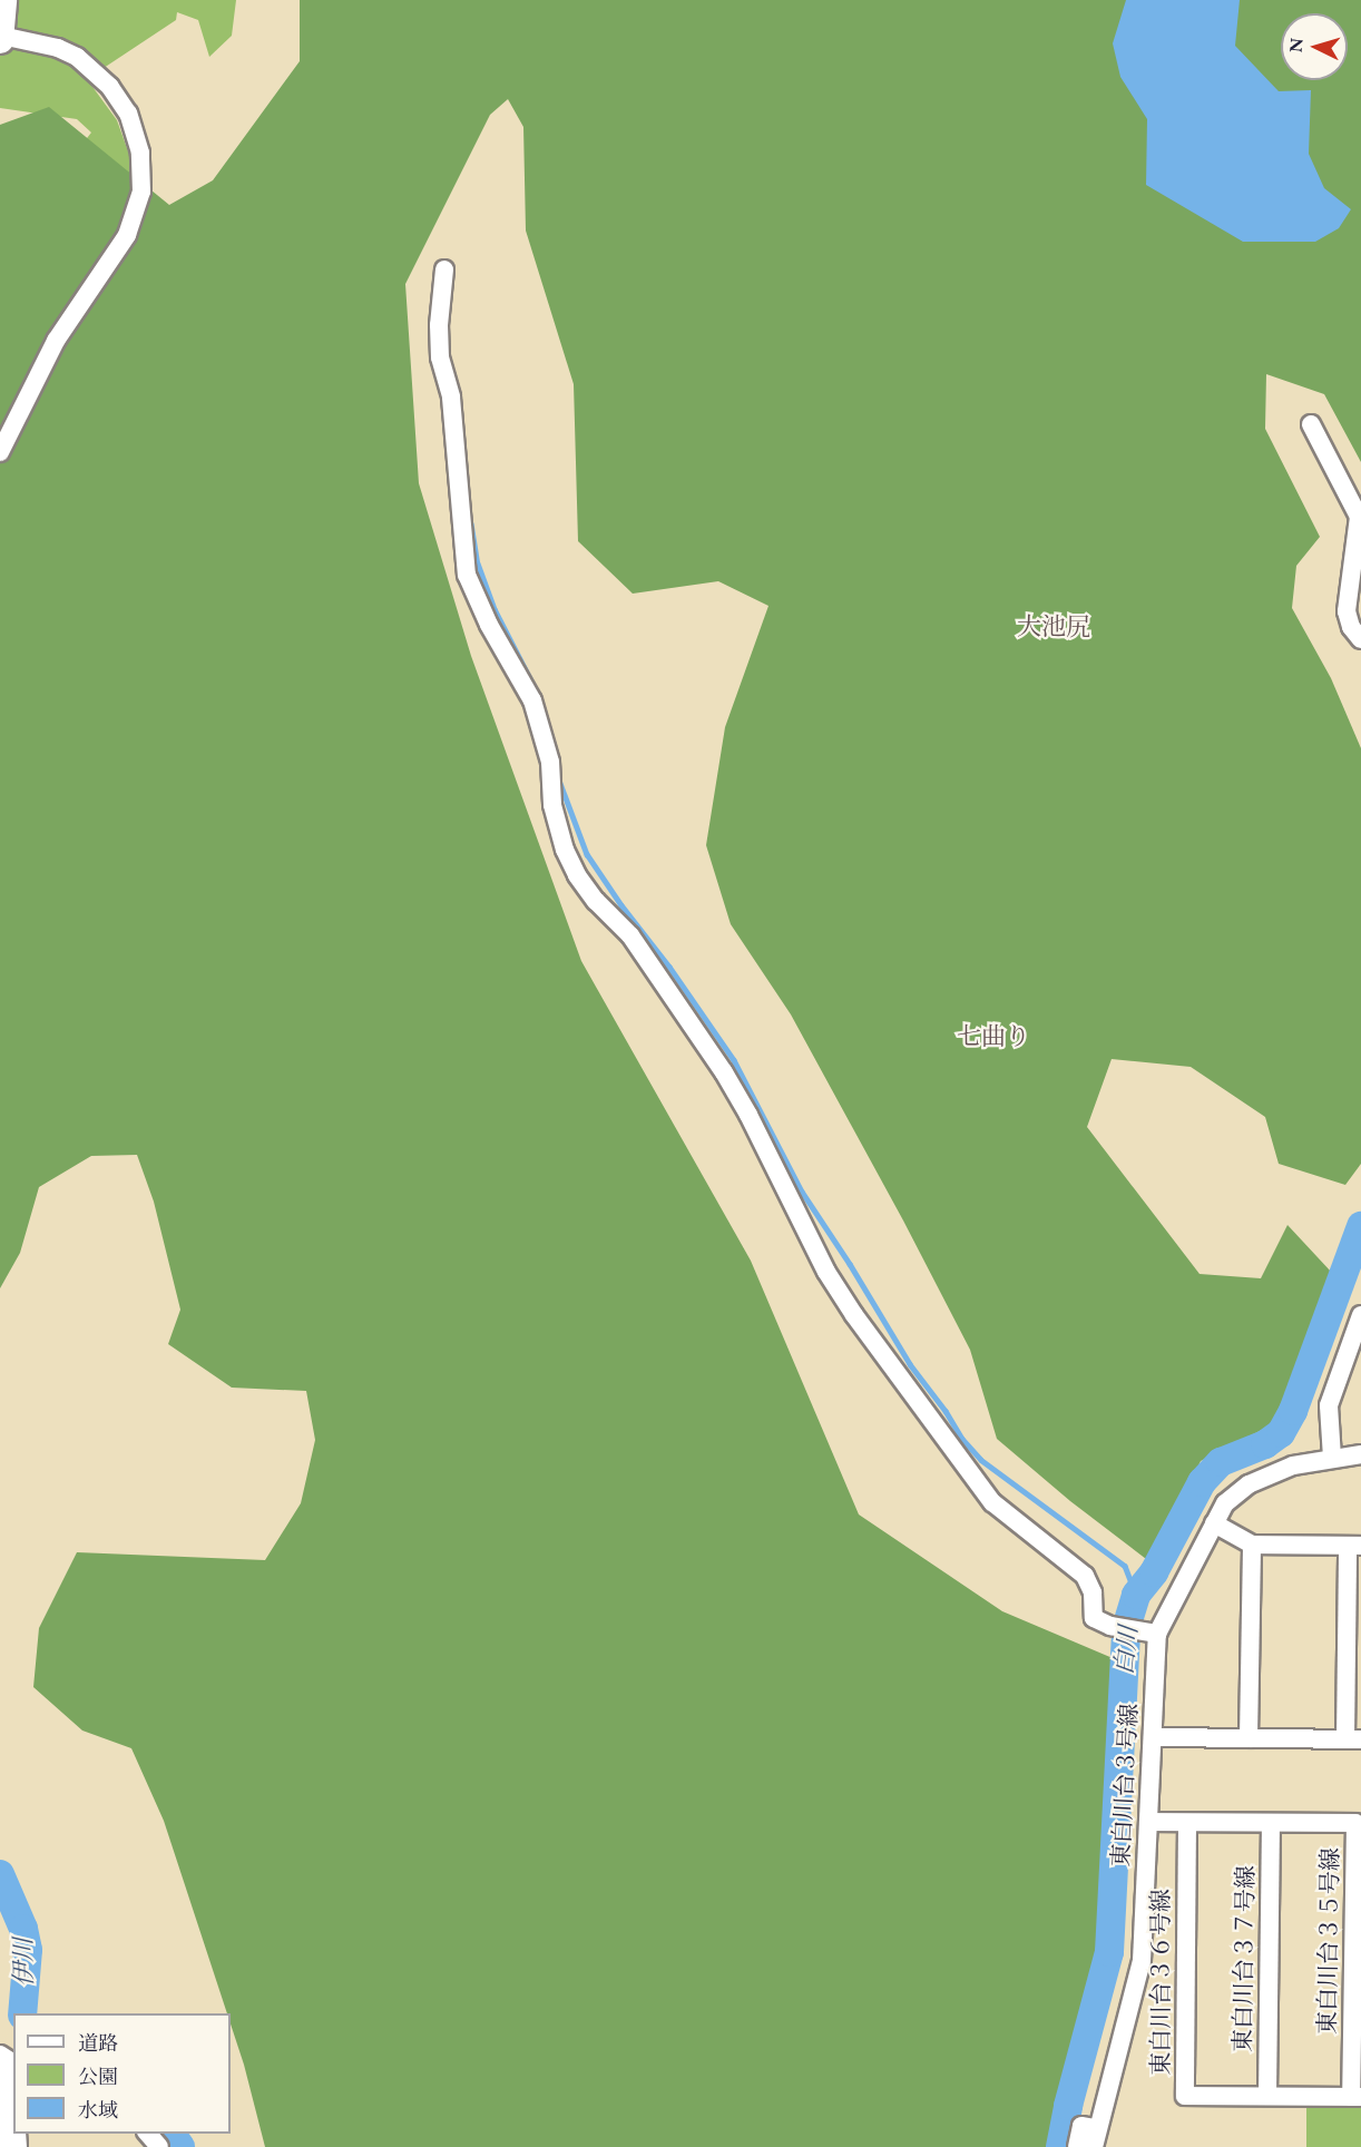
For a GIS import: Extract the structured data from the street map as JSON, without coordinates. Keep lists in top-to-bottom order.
{
  "streets": {
    "street": [
      "東白川台３号線",
      "東白川台３５号線",
      "東白川台３７号線",
      "東白川台３６号線"
    ]
  },
  "crossings": [
    ["東白川台３号線", "東白川台３５号線"],
    ["東白川台３５号線", "東白川台３７号線"],
    ["東白川台３５号線", "東白川台３６号線"],
    ["東白川台３７号線", "東白川台３６号線"]
  ],
  "districts": ["大池尻", "七曲り"],
  "water": ["白川", "伊川"],
  "legend": ["道路", "公園", "水域"],
  "north": "left"
}
